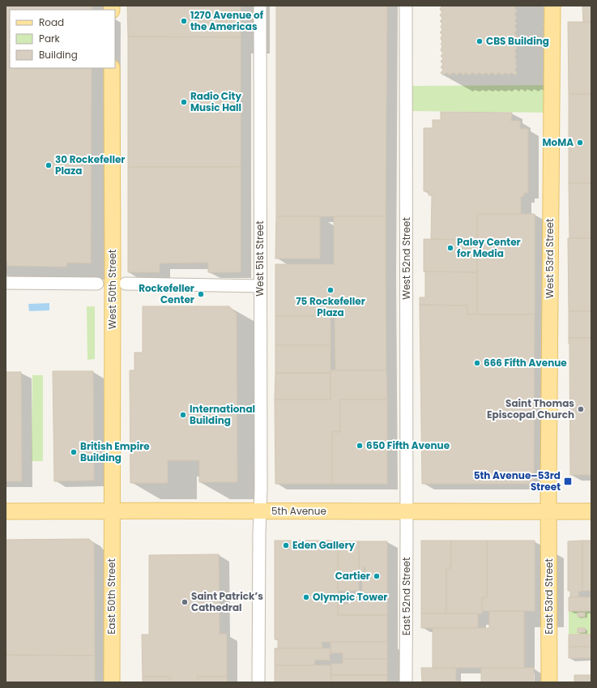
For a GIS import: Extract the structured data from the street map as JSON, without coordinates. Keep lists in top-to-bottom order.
{
  "streets": {
    "main road": [
      "West 53rd Street",
      "West 50th Street",
      "5th Avenue",
      "East 50th Street",
      "East 53rd Street"
    ],
    "street": ["West 51st Street", "West 52nd Street", "East 52nd Street"]
  },
  "crossings": [
    ["West 51st Street", "5th Avenue"],
    ["West 52nd Street", "5th Avenue"],
    ["West 52nd Street", "East 52nd Street"],
    ["West 53rd Street", "5th Avenue"],
    ["West 53rd Street", "East 53rd Street"],
    ["West 50th Street", "5th Avenue"],
    ["West 50th Street", "East 50th Street"],
    ["5th Avenue", "East 50th Street"],
    ["5th Avenue", "East 52nd Street"],
    ["5th Avenue", "East 53rd Street"]
  ],
  "places": {
    "other": [
      "1270 Avenue of the Americas",
      "CBS Building",
      "Radio City Music Hall",
      "MoMA",
      "30 Rockefeller Plaza",
      "Paley Center for Media",
      "75 Rockefeller Plaza",
      "Rockefeller Center",
      "666 Fifth Avenue",
      "Saint Thomas Episcopal Church",
      "International Building",
      "650 Fifth Avenue",
      "British Empire Building",
      "Eden Gallery",
      "Cartier",
      "Olympic Tower",
      "Saint Patrick’s Cathedral"
    ],
    "transit": ["5th Avenue–53rd Street"]
  },
  "legend": ["Road", "Park", "Building"]
}
